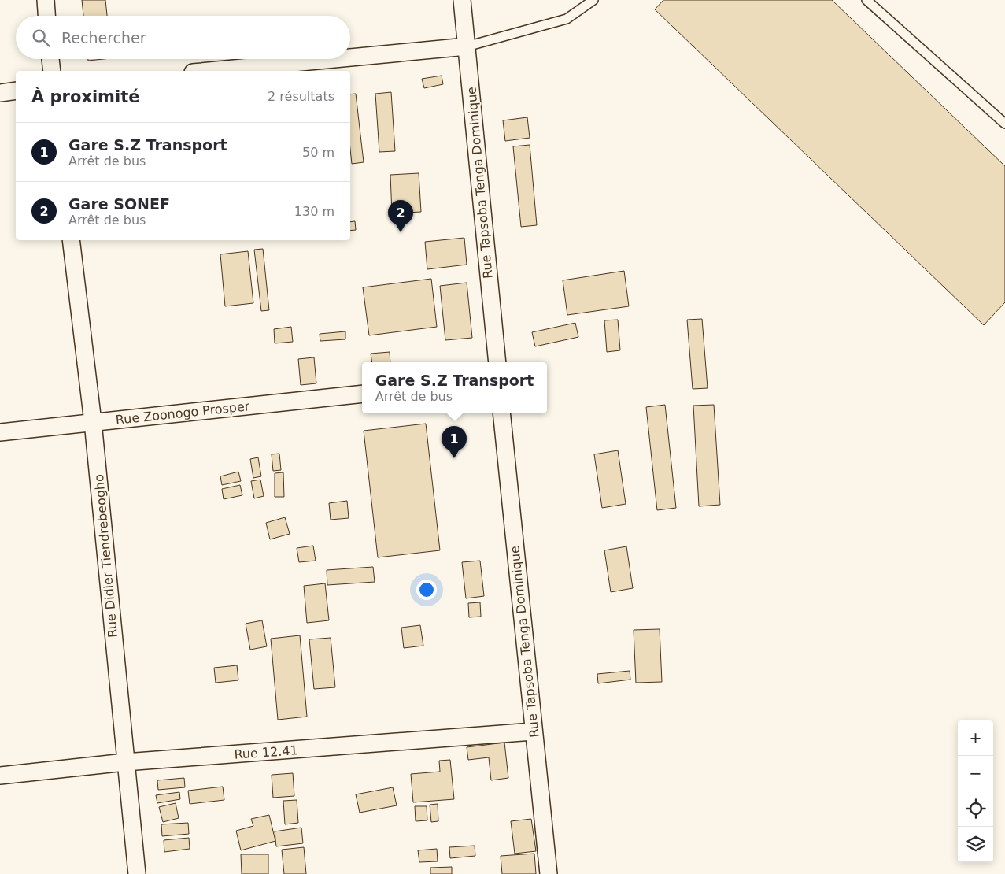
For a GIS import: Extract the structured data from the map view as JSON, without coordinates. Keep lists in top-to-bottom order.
{
  "streets": {
    "street": [
      "Rue Tapsoba Tenga Dominique",
      "Rue Zoonogo Prosper",
      "Rue Didier Tiendrebeogho",
      "Rue 12.41"
    ]
  },
  "crossings": [
    ["Rue Tapsoba Tenga Dominique", "Rue 12.41"],
    ["Rue Zoonogo Prosper", "Rue Didier Tiendrebeogho"],
    ["Rue Didier Tiendrebeogho", "Rue 12.41"]
  ],
  "page": {
    "search": "Rechercher",
    "heading": ["À proximité", "2 résultats"],
    "list": [
      {
        "mark": "1",
        "name": "Gare S.Z Transport",
        "note": "Arrêt de bus",
        "value": "50 m"
      },
      {
        "mark": "2",
        "name": "Gare SONEF",
        "note": "Arrêt de bus",
        "value": "130 m"
      }
    ],
    "pins": ["2", "1"],
    "popup": ["Gare S.Z Transport", "Arrêt de bus"],
    "map_buttons": ["+", "−"]
  }
}
